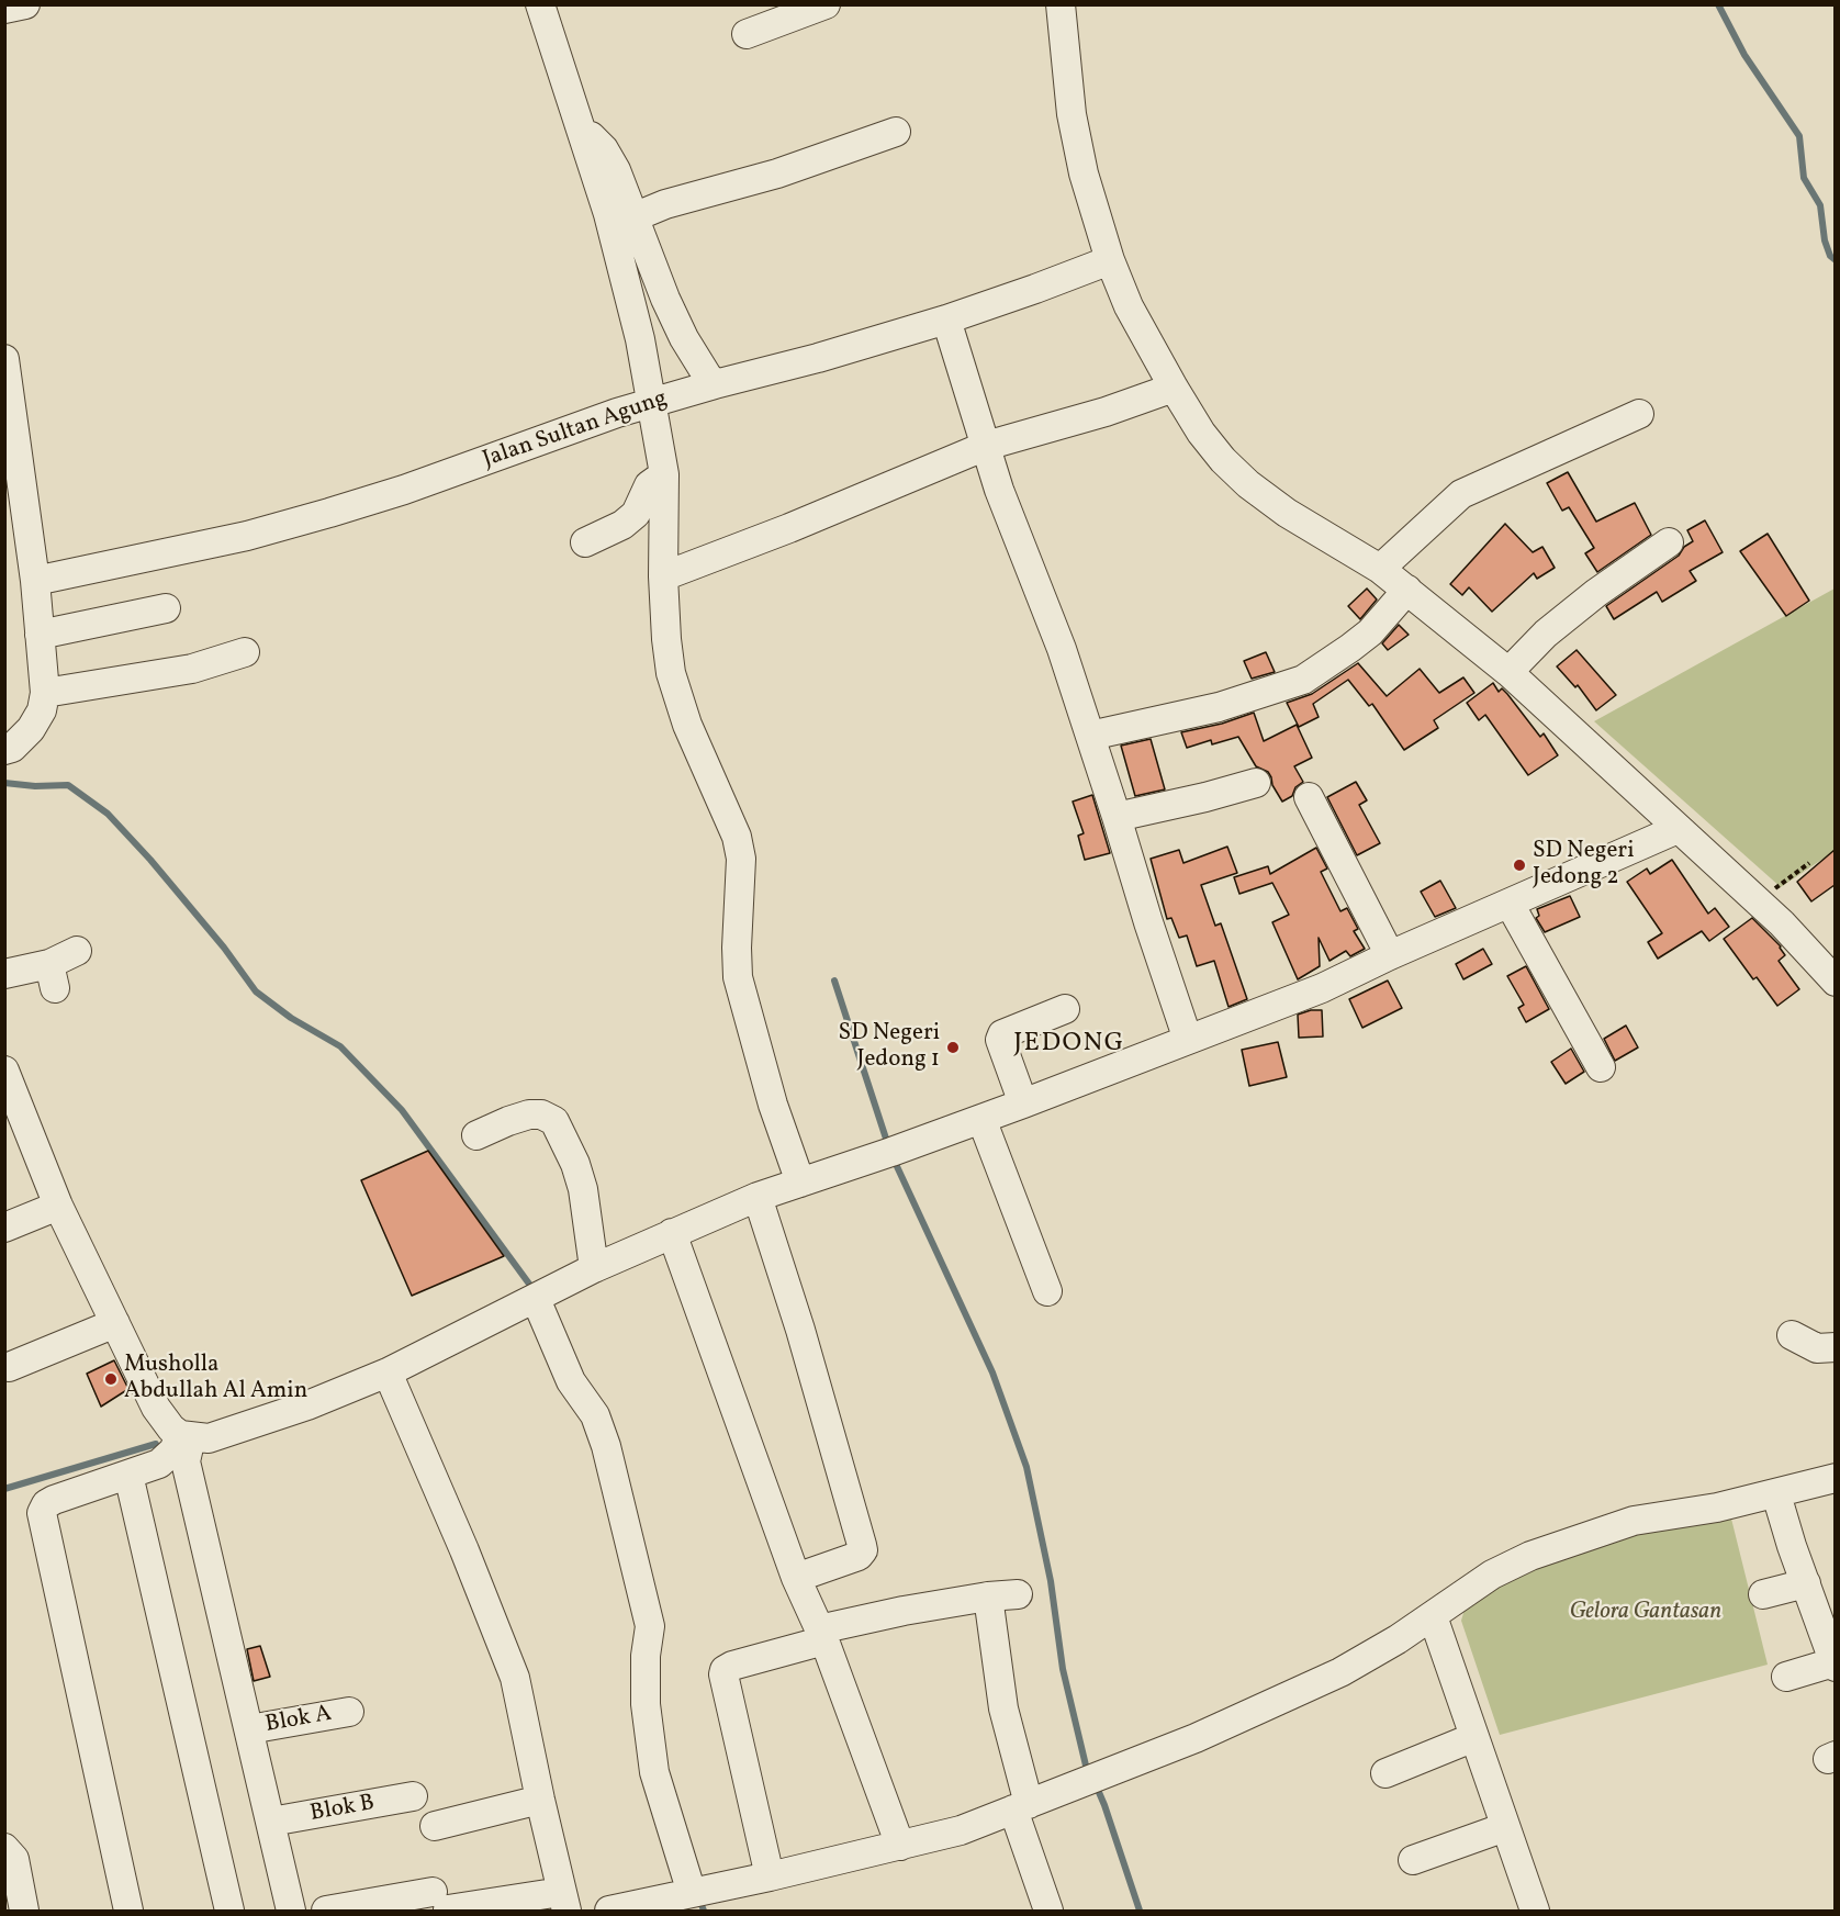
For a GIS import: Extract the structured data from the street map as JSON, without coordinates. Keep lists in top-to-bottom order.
{
  "streets": {
    "street": ["Jalan Sultan Agung", "Blok A", "Blok B"]
  },
  "districts": ["JEDONG"],
  "parks": ["Gelora Gantasan"],
  "places": ["SD Negeri Jedong 2", "SD Negeri Jedong 1", "Musholla Abdullah Al Amin"]
}
